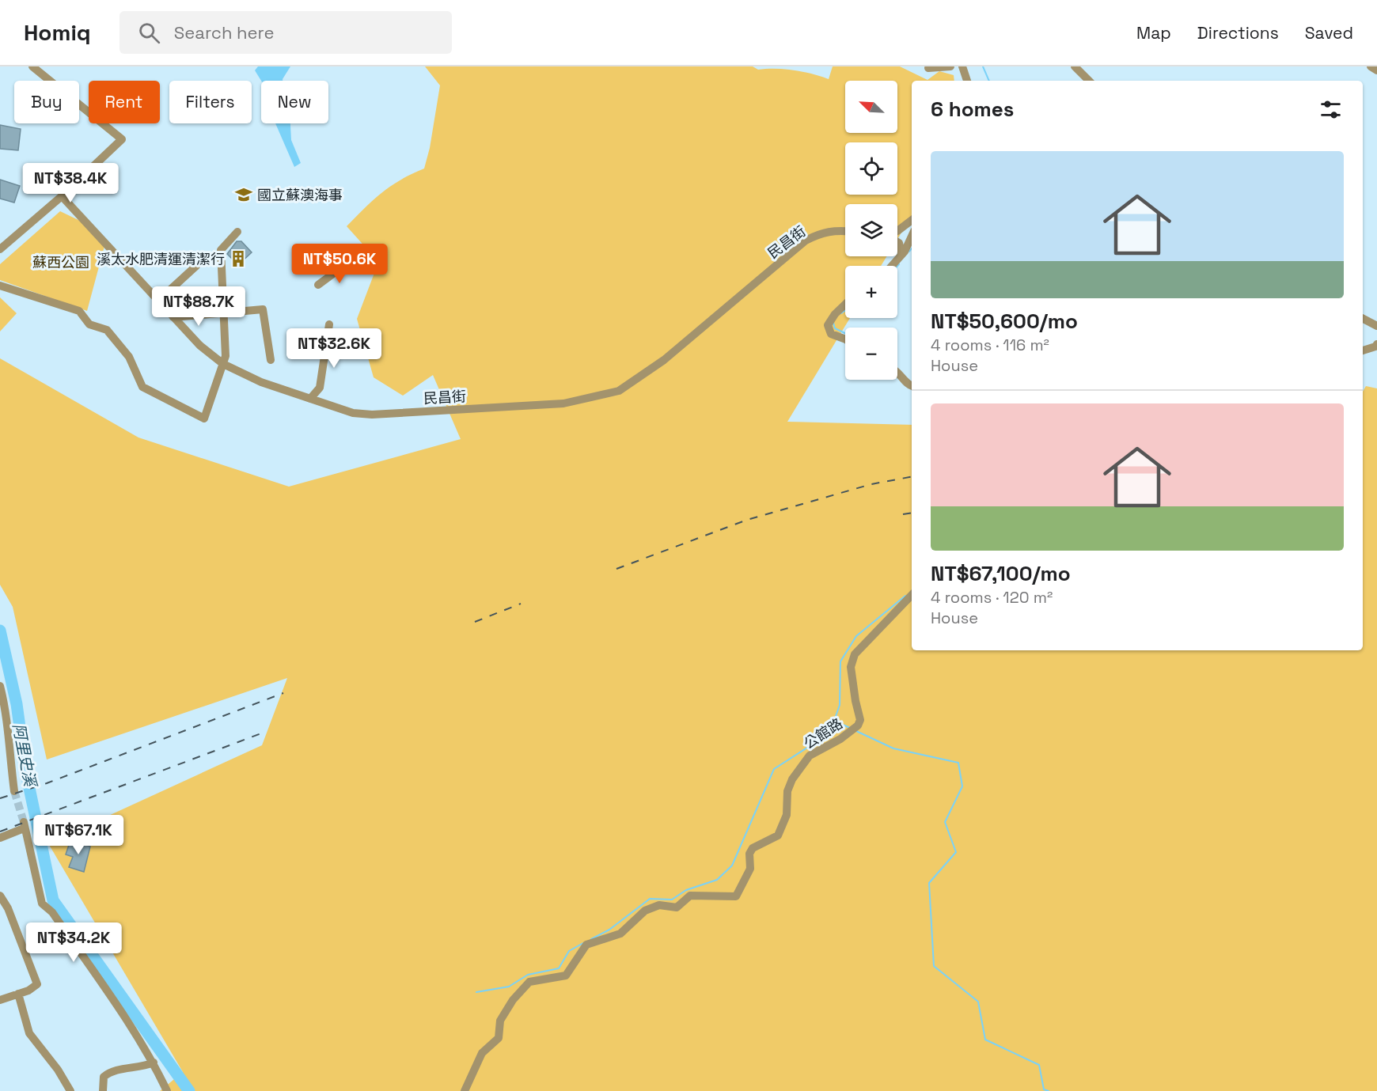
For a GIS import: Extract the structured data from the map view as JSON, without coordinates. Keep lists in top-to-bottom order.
{
  "streets": {
    "street": ["民昌街", "公館路"]
  },
  "water": ["阿里史溪"],
  "parks": ["蘇西公園"],
  "places": {
    "school or university": ["國立蘇澳海事"],
    "building": ["溪太水肥清運清潔行"]
  },
  "north": "top left",
  "page": {
    "header": "Homiq",
    "search": "Search here",
    "nav": ["Map", "Directions", "Saved"],
    "map_buttons": ["+", "−"],
    "chip": [
      "Buy",
      "Rent",
      "Filters",
      "New"
    ],
    "heading": "6 homes",
    "list": [
      {
        "name": "NT$50,600/mo",
        "note": "4 rooms · 116 m² · House"
      },
      {
        "name": "NT$67,100/mo",
        "note": "4 rooms · 120 m² · House"
      }
    ],
    "price": [
      "NT$38.4K",
      "NT$50.6K",
      "NT$88.7K",
      "NT$32.6K",
      "NT$67.1K",
      "NT$34.2K"
    ]
  }
}
